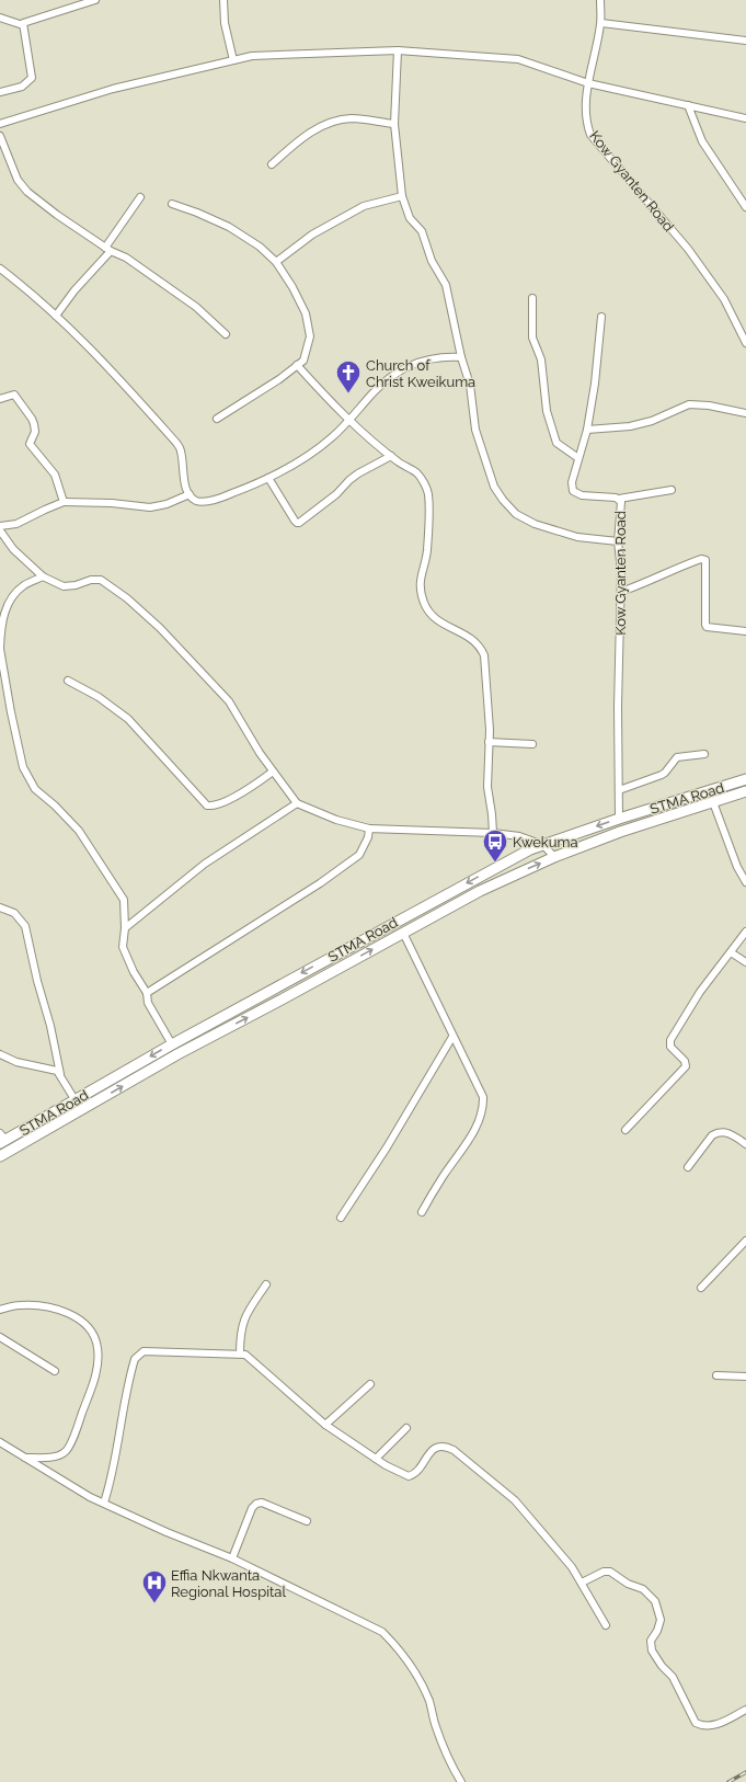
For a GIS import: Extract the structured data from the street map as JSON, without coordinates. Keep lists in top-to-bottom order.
{
  "streets": {
    "main road": ["STMA Road"],
    "street": ["Kow Gyanten Road"]
  },
  "crossings": [
    ["Kow Gyanten Road", "STMA Road"]
  ],
  "places": {
    "church": ["Church of Christ Kweikuma"],
    "bus stop": ["Kwekuma"],
    "hospital": ["Effia Nkwanta Regional Hospital"]
  }
}
